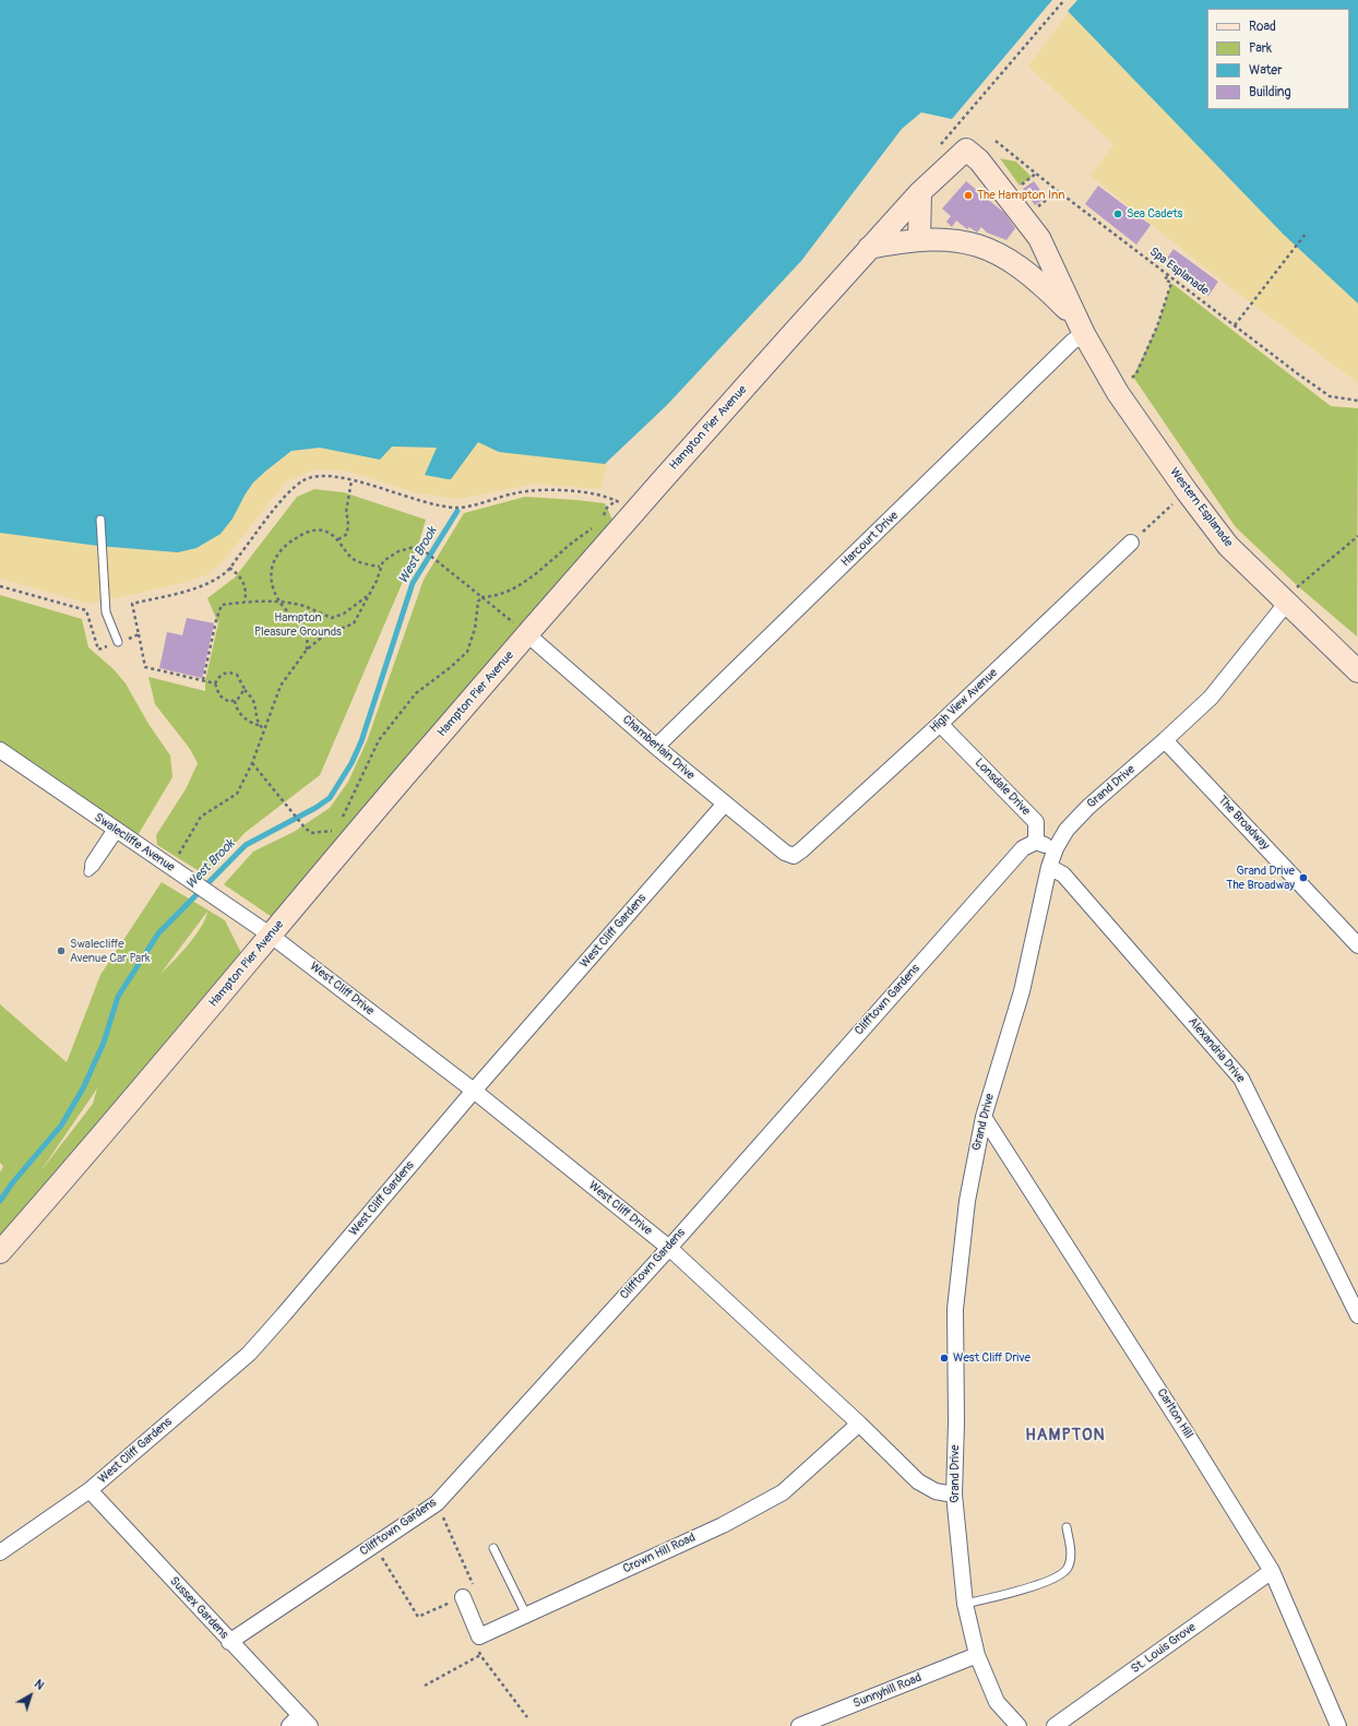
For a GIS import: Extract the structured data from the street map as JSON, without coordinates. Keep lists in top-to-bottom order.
{
  "streets": {
    "street": [
      "Hampton Pier Avenue",
      "Western Esplanade",
      "Harcourt Drive",
      "High View Avenue",
      "Chamberlain Drive",
      "Lonsdale Drive",
      "Grand Drive",
      "The Broadway",
      "Swalecliffe Avenue",
      "West Cliff Gardens",
      "West Cliff Drive",
      "Clifftown Gardens",
      "Alexandria Drive",
      "Carlton Hill",
      "Crown Hill Road",
      "Sussex Gardens",
      "St. Louis Grove",
      "Sunnyhill Road"
    ],
    "path": ["Spa Esplanade"]
  },
  "crossings": [
    ["Hampton Pier Avenue", "Western Esplanade"],
    ["Hampton Pier Avenue", "Chamberlain Drive"],
    ["Hampton Pier Avenue", "Swalecliffe Avenue"],
    ["Hampton Pier Avenue", "West Cliff Drive"],
    ["Western Esplanade", "Harcourt Drive"],
    ["Western Esplanade", "Grand Drive"],
    ["Harcourt Drive", "Chamberlain Drive"],
    ["High View Avenue", "Chamberlain Drive"],
    ["High View Avenue", "Lonsdale Drive"],
    ["Chamberlain Drive", "West Cliff Gardens"],
    ["Lonsdale Drive", "Clifftown Gardens"],
    ["Grand Drive", "The Broadway"],
    ["Grand Drive", "West Cliff Drive"],
    ["Grand Drive", "Alexandria Drive"],
    ["Grand Drive", "Carlton Hill"],
    ["Grand Drive", "Sunnyhill Road"],
    ["Swalecliffe Avenue", "West Cliff Drive"],
    ["West Cliff Gardens", "West Cliff Drive"],
    ["West Cliff Gardens", "Sussex Gardens"],
    ["West Cliff Drive", "Clifftown Gardens"],
    ["West Cliff Drive", "Crown Hill Road"],
    ["Clifftown Gardens", "Sussex Gardens"],
    ["Carlton Hill", "St. Louis Grove"]
  ],
  "districts": ["HAMPTON"],
  "water": ["West Brook"],
  "parks": ["Hampton Pleasure Grounds"],
  "places": [
    "The Hampton Inn",
    "Sea Cadets",
    "Grand Drive The Broadway",
    "Swalecliffe Avenue Car Park",
    "West Cliff Drive"
  ],
  "legend": [
    "Road",
    "Park",
    "Water",
    "Building"
  ],
  "north": "top right"
}
